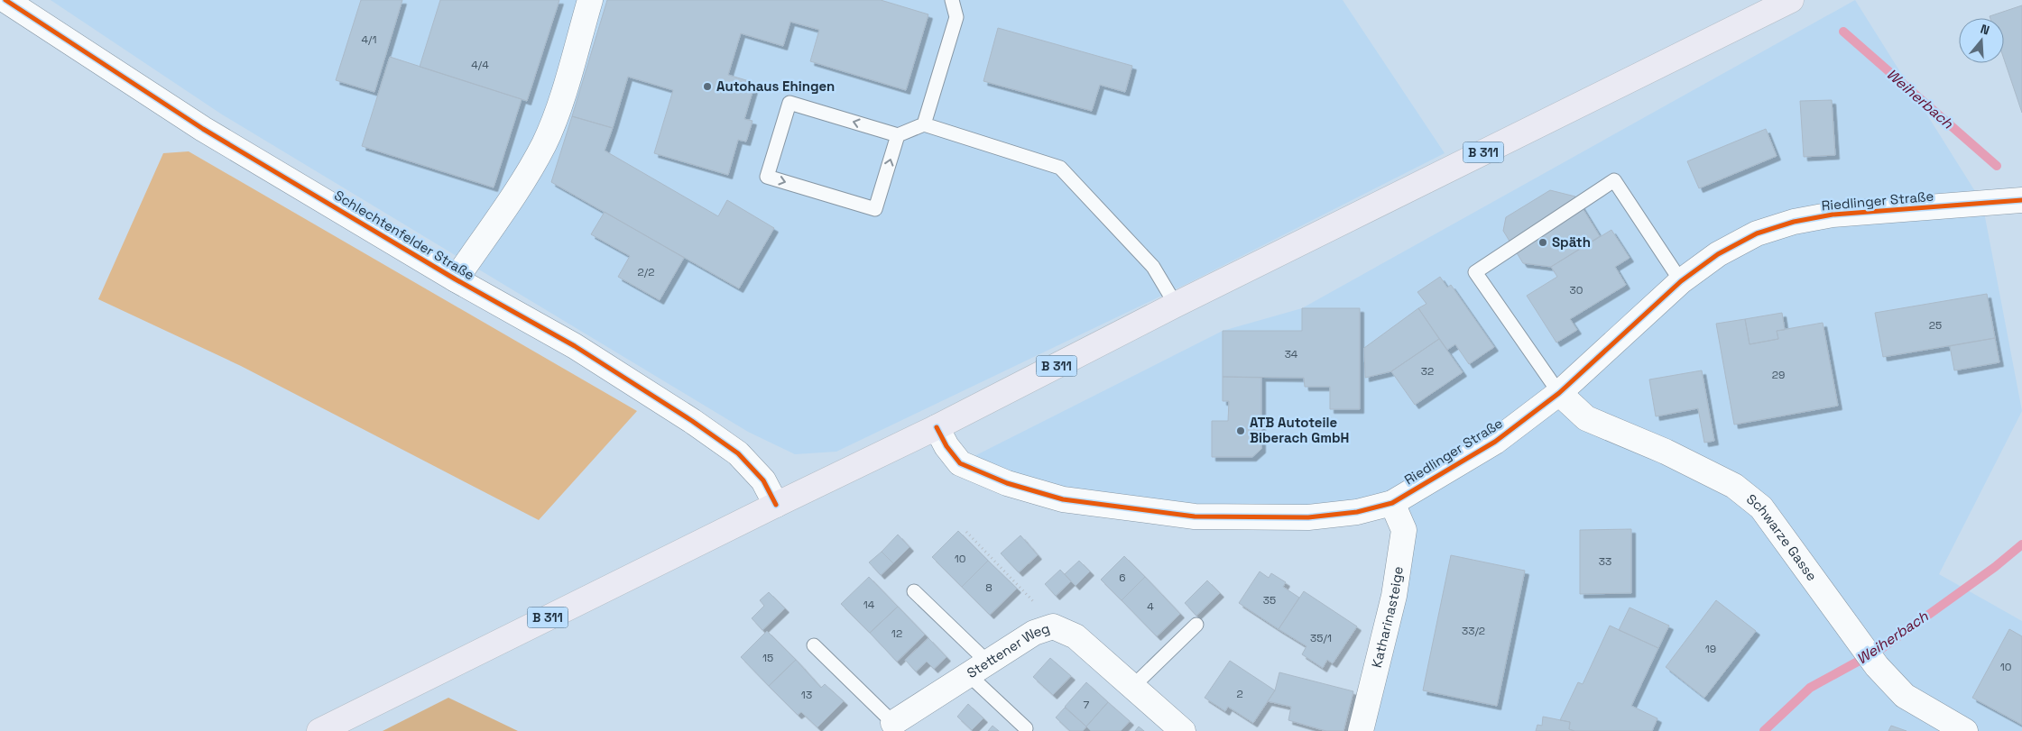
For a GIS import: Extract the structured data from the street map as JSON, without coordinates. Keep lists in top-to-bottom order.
{
  "streets": {
    "main road": ["B 311"],
    "street": [
      "Riedlinger Straße",
      "Schlechtenfelder Straße",
      "Schwarze Gasse",
      "Katharinasteige",
      "Stettener Weg"
    ]
  },
  "crossings": [
    ["B 311", "Riedlinger Straße"],
    ["B 311", "Schlechtenfelder Straße"],
    ["Riedlinger Straße", "Schwarze Gasse"],
    ["Riedlinger Straße", "Katharinasteige"]
  ],
  "water": ["Weiherbach"],
  "places": ["Autohaus Ehingen", "Späth", "ATB Autoteile Biberach GmbH"],
  "house_numbers": [
    "4/1",
    "4/4",
    "2/2",
    "30",
    "25",
    "34",
    "32",
    "29",
    "10",
    "33",
    "6",
    "8",
    "35",
    "14",
    "4",
    "33/2",
    "12",
    "35/1",
    "19",
    "15",
    "10",
    "2",
    "13",
    "7"
  ],
  "north": "top"
}
